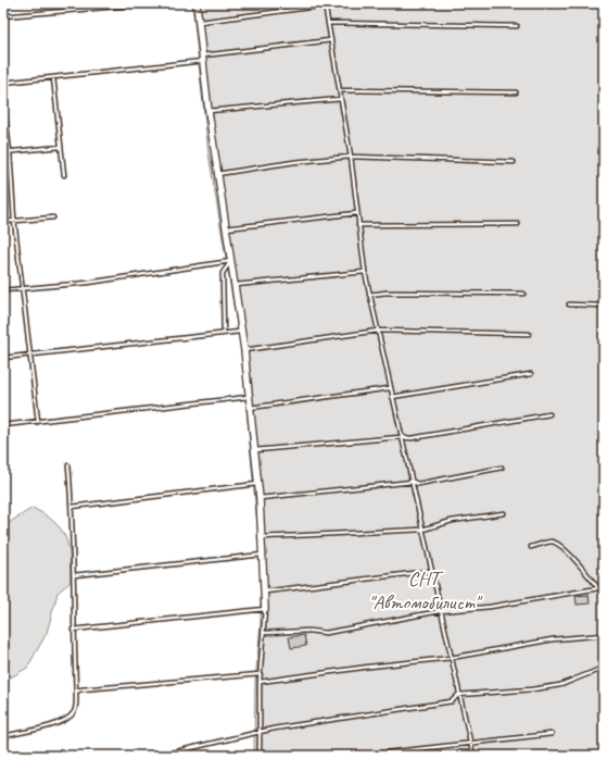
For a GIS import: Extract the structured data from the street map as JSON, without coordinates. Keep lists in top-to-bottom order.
{
  "parks": ["СНТ \"Автомобилист\""]
}
